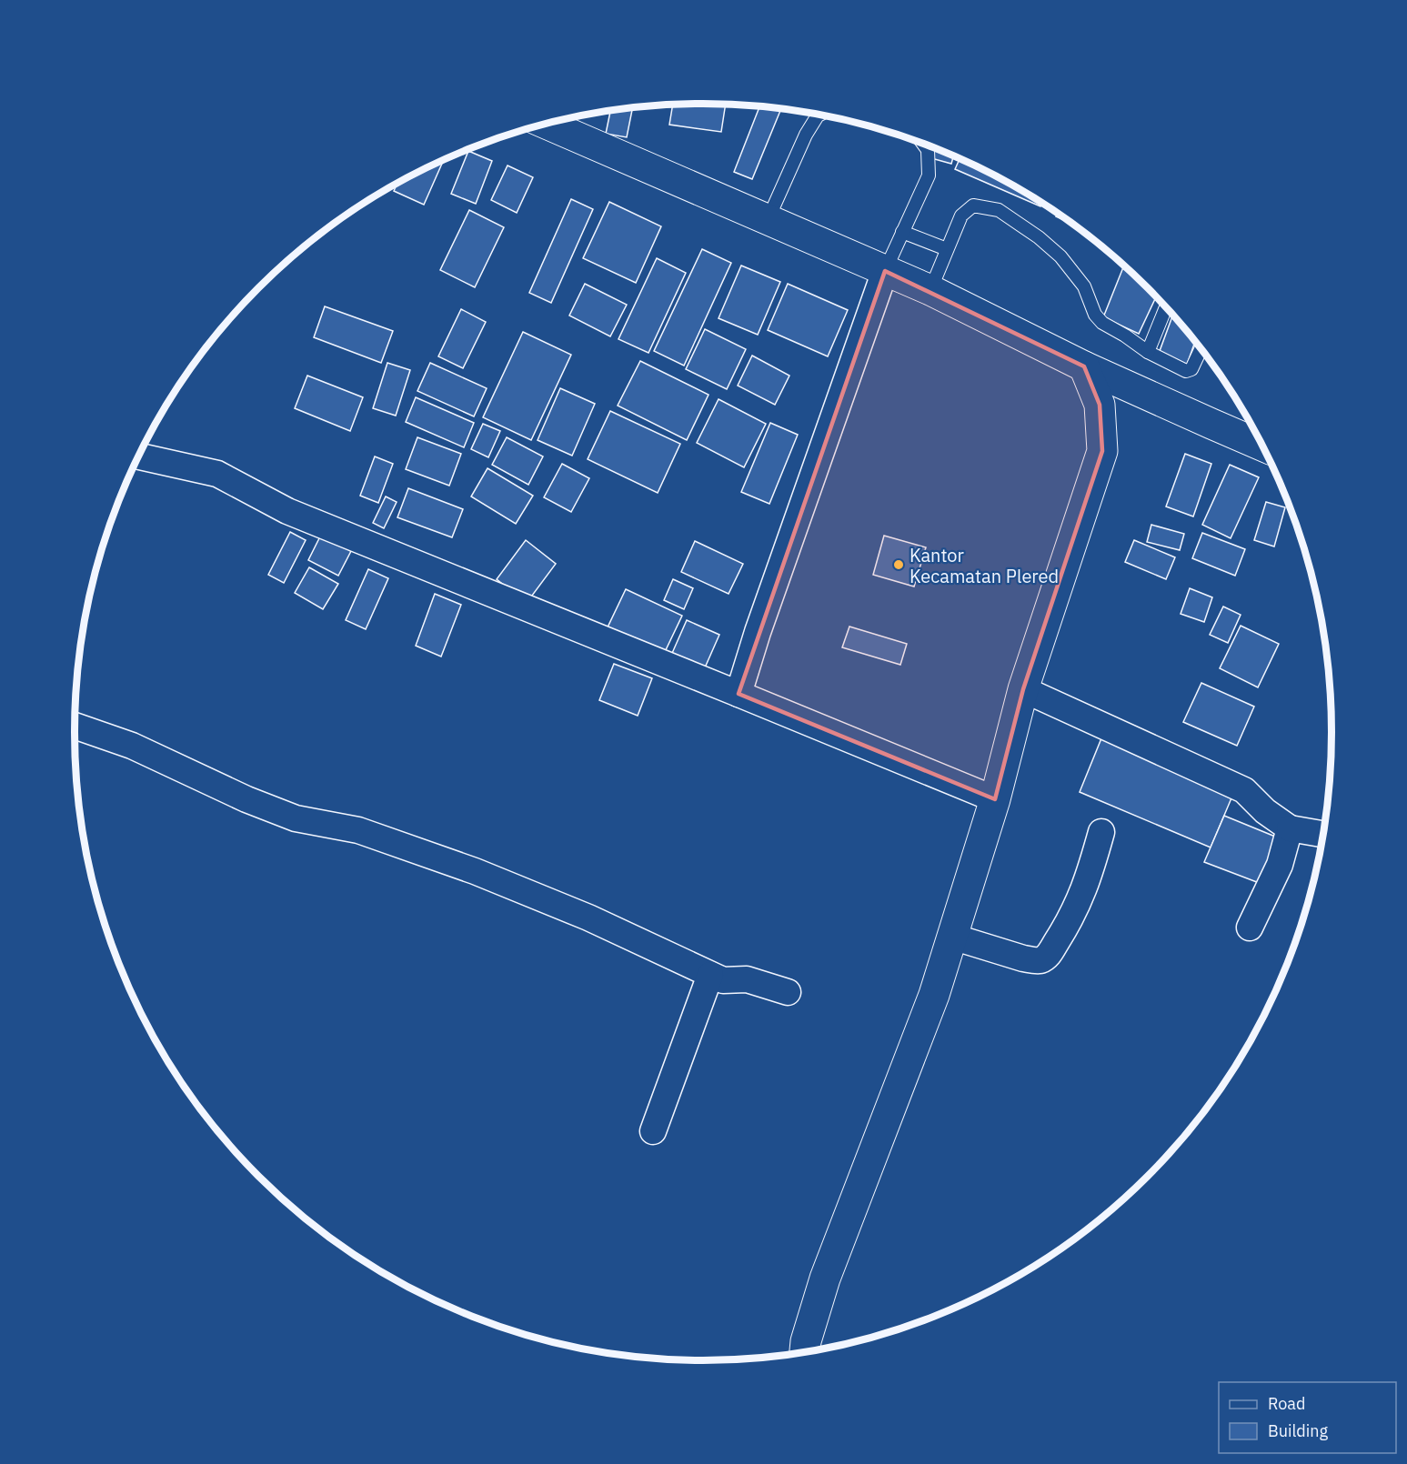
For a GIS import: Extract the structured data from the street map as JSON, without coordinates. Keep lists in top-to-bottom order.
{
  "places": ["Kantor Kecamatan Plered"],
  "legend": ["Road", "Building"]
}
